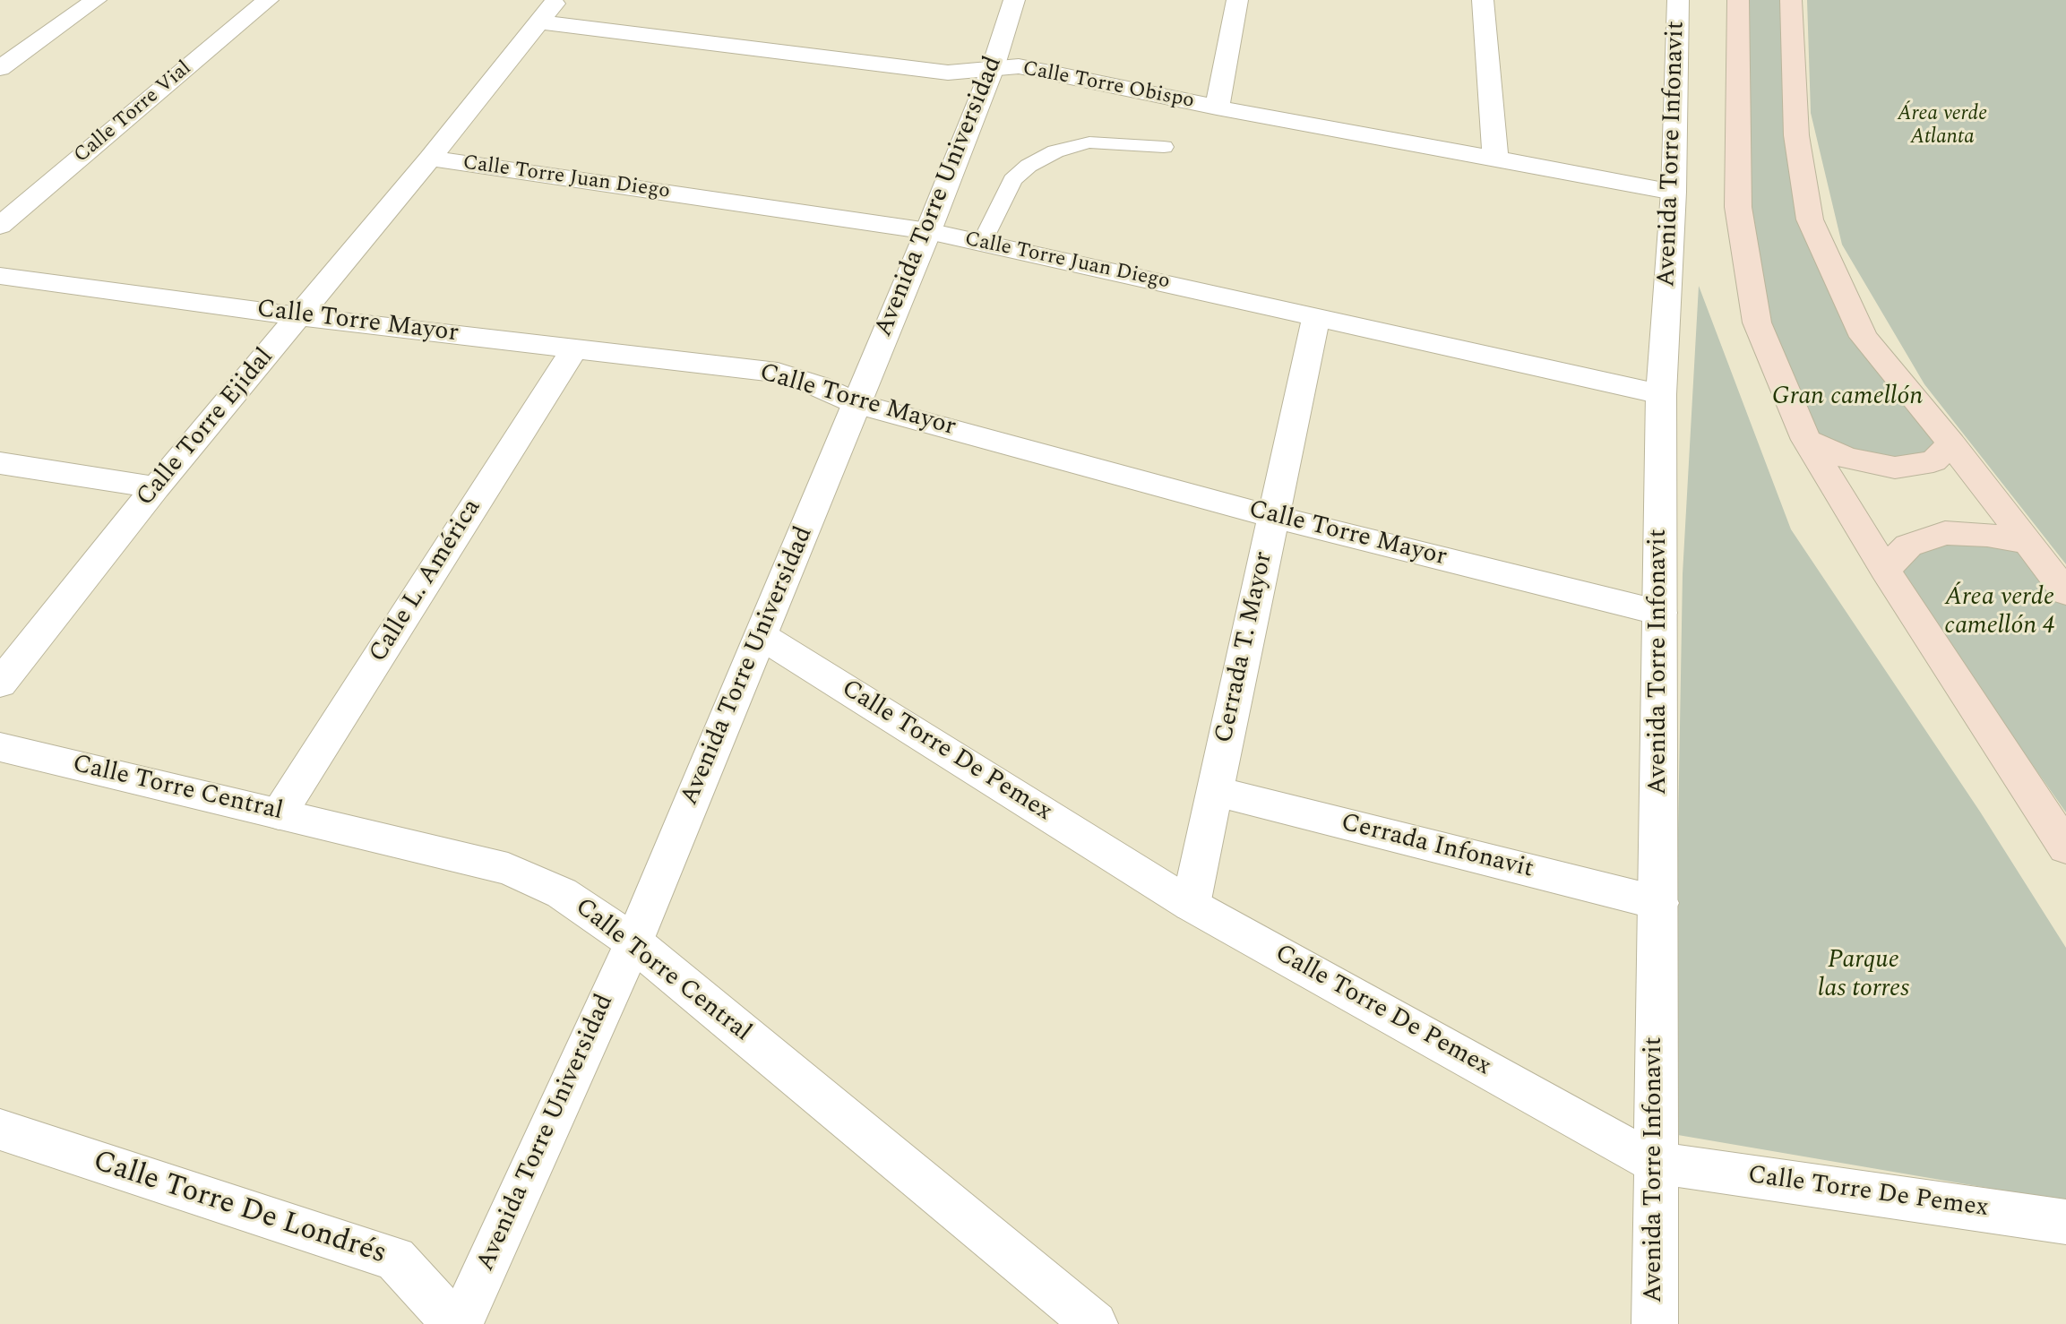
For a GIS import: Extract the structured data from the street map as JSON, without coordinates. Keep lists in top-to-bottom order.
{
  "streets": {
    "street": [
      "Calle Torre Obispo",
      "Calle Torre Vial",
      "Avenida Torre Infonavit",
      "Calle Torre Juan Diego",
      "Avenida Torre Universidad",
      "Calle Torre Mayor",
      "Calle Torre Ejidal",
      "Calle L. América",
      "Cerrada T. Mayor",
      "Calle Torre De Pemex",
      "Calle Torre Central",
      "Cerrada Infonavit",
      "Calle Torre De Londrés"
    ]
  },
  "crossings": [
    ["Calle Torre Obispo", "Avenida Torre Infonavit"],
    ["Calle Torre Obispo", "Avenida Torre Universidad"],
    ["Calle Torre Obispo", "Calle Torre Ejidal"],
    ["Avenida Torre Infonavit", "Calle Torre Juan Diego"],
    ["Avenida Torre Infonavit", "Calle Torre Mayor"],
    ["Avenida Torre Infonavit", "Calle Torre De Pemex"],
    ["Avenida Torre Infonavit", "Cerrada Infonavit"],
    ["Calle Torre Juan Diego", "Avenida Torre Universidad"],
    ["Calle Torre Juan Diego", "Calle Torre Ejidal"],
    ["Calle Torre Juan Diego", "Cerrada T. Mayor"],
    ["Avenida Torre Universidad", "Calle Torre Mayor"],
    ["Avenida Torre Universidad", "Calle Torre De Pemex"],
    ["Avenida Torre Universidad", "Calle Torre Central"],
    ["Avenida Torre Universidad", "Calle Torre De Londrés"],
    ["Calle Torre Mayor", "Calle Torre Ejidal"],
    ["Calle Torre Mayor", "Calle L. América"],
    ["Calle Torre Mayor", "Cerrada T. Mayor"],
    ["Calle L. América", "Calle Torre Central"],
    ["Cerrada T. Mayor", "Calle Torre De Pemex"],
    ["Cerrada T. Mayor", "Cerrada Infonavit"]
  ],
  "parks": [
    "Área verde Atlanta",
    "Gran camellón",
    "Área verde camellón 4",
    "Parque las torres"
  ]
}
